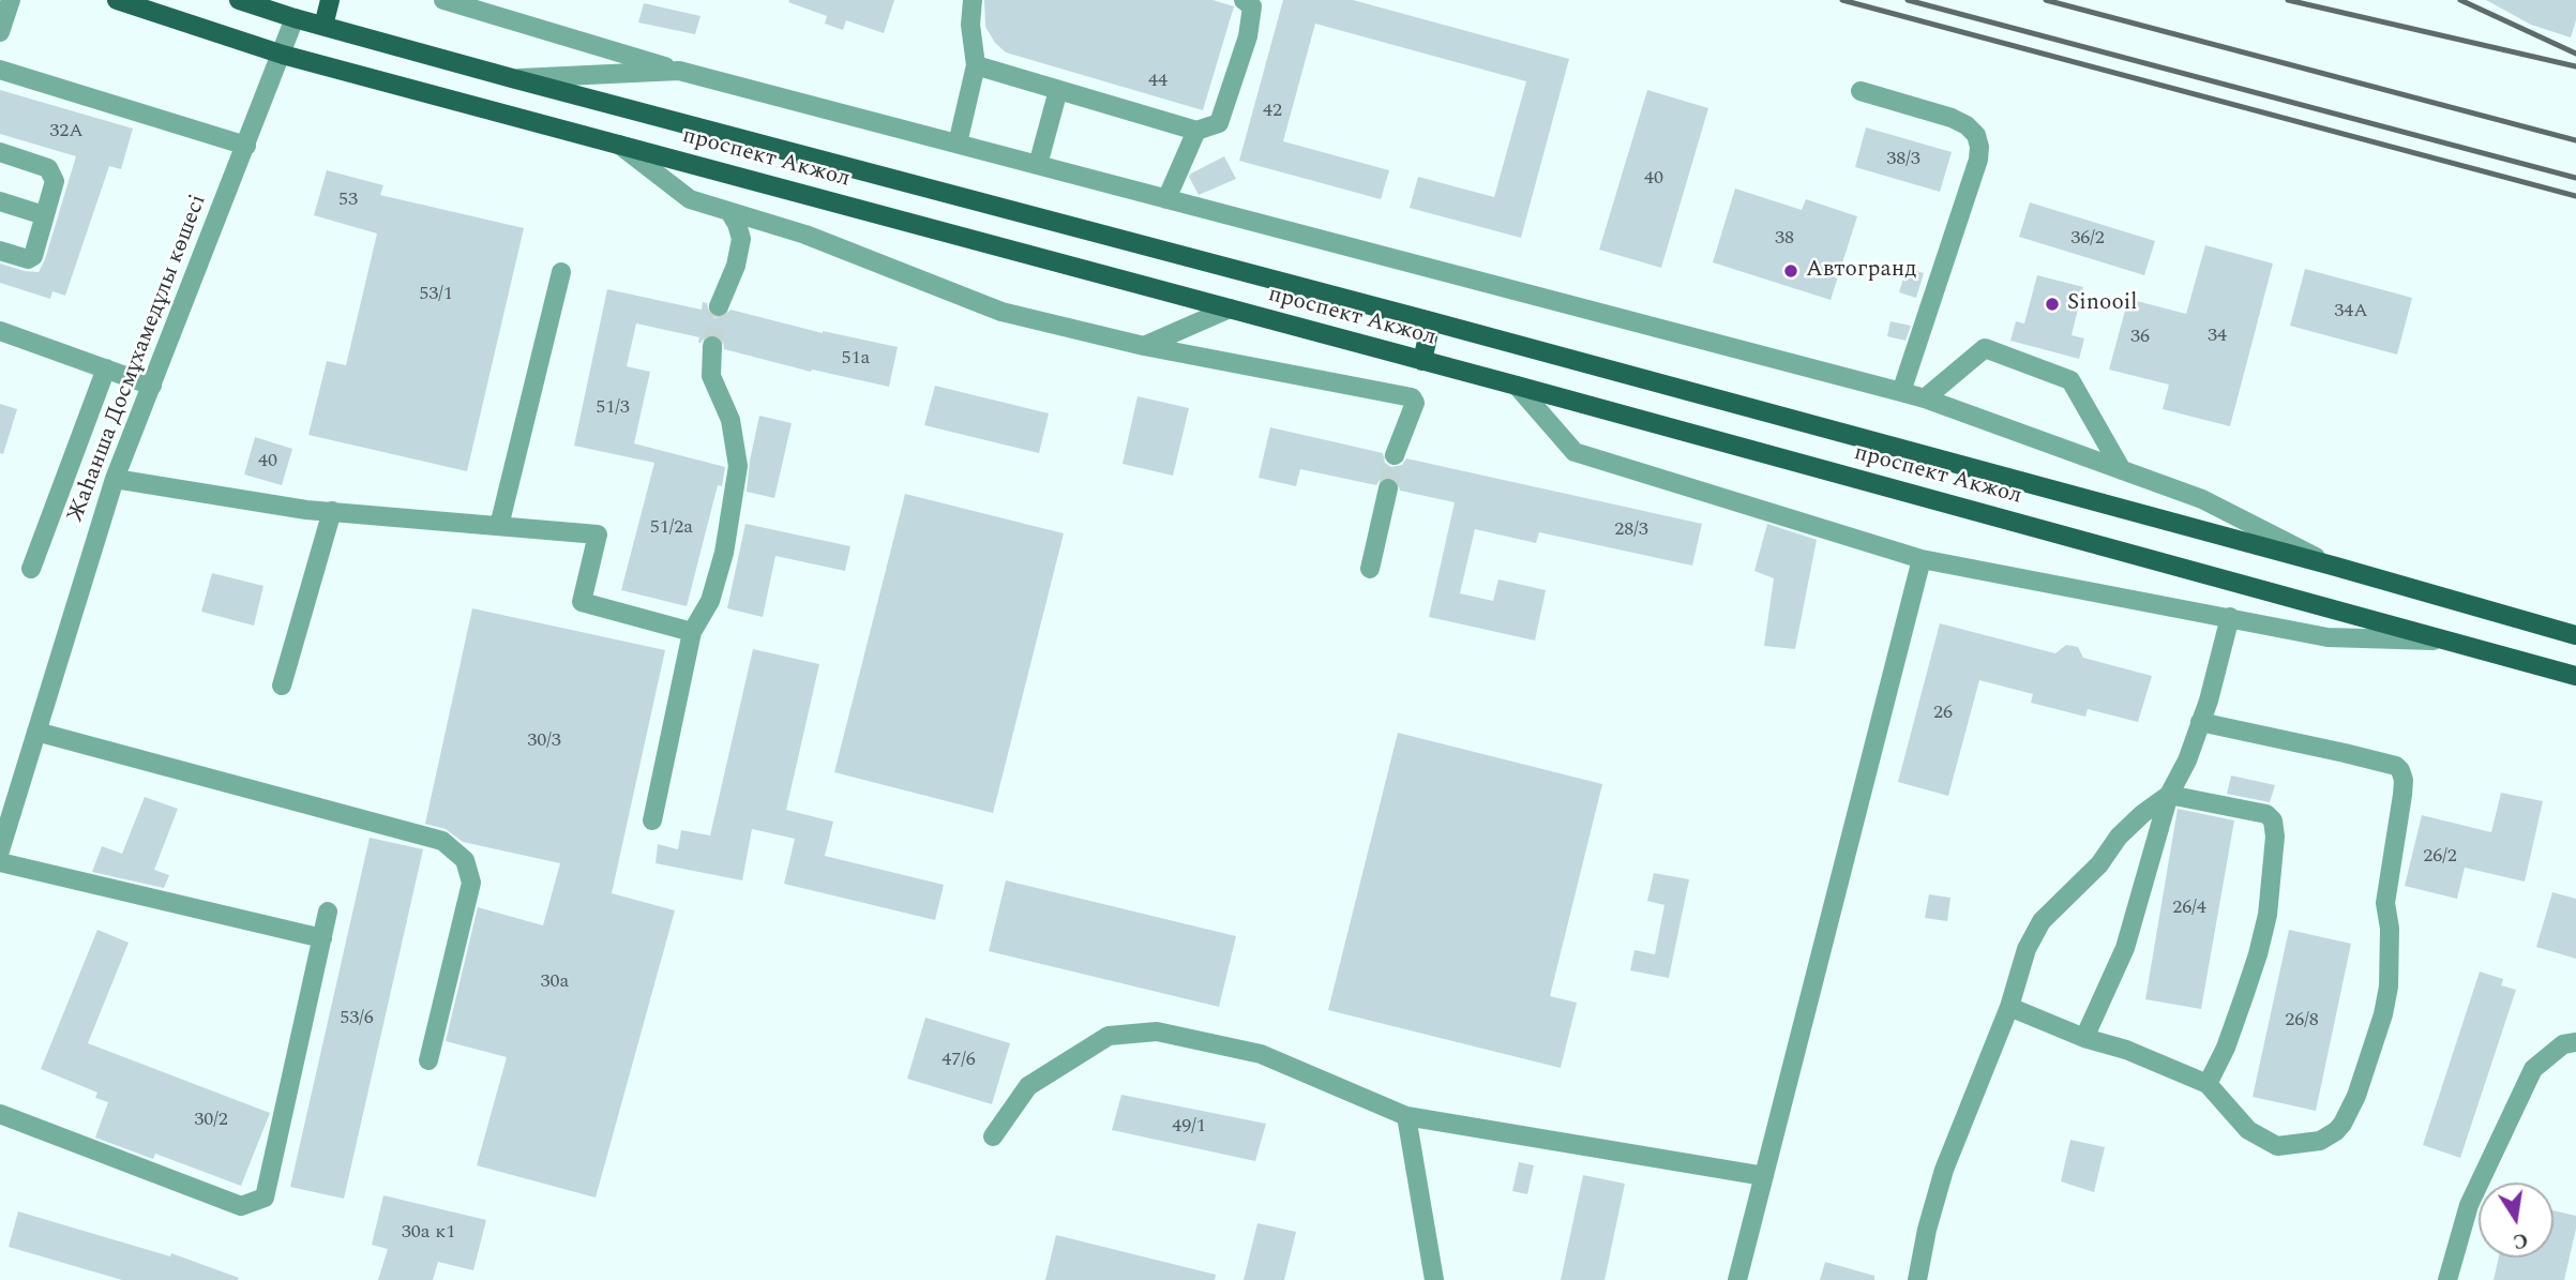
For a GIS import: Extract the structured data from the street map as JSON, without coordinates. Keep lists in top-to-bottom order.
{
  "streets": {
    "main road": ["проспект Акжол"],
    "street": ["Жаһанша Досмұхамедұлы көшесі"]
  },
  "crossings": [
    ["проспект Акжол", "Жаһанша Досмұхамедұлы көшесі"]
  ],
  "places": ["Автогранд", "Sinooil"],
  "house_numbers": [
    "44",
    "42",
    "32А",
    "38/3",
    "40",
    "53",
    "38",
    "36/2",
    "53/1",
    "34А",
    "34",
    "36",
    "51а",
    "51/3",
    "40",
    "51/2а",
    "28/3",
    "26",
    "30/3",
    "26/2",
    "26/4",
    "30а",
    "53/6",
    "26/8",
    "47/6",
    "30/2",
    "49/1",
    "30а к1"
  ],
  "north": "bottom"
}
